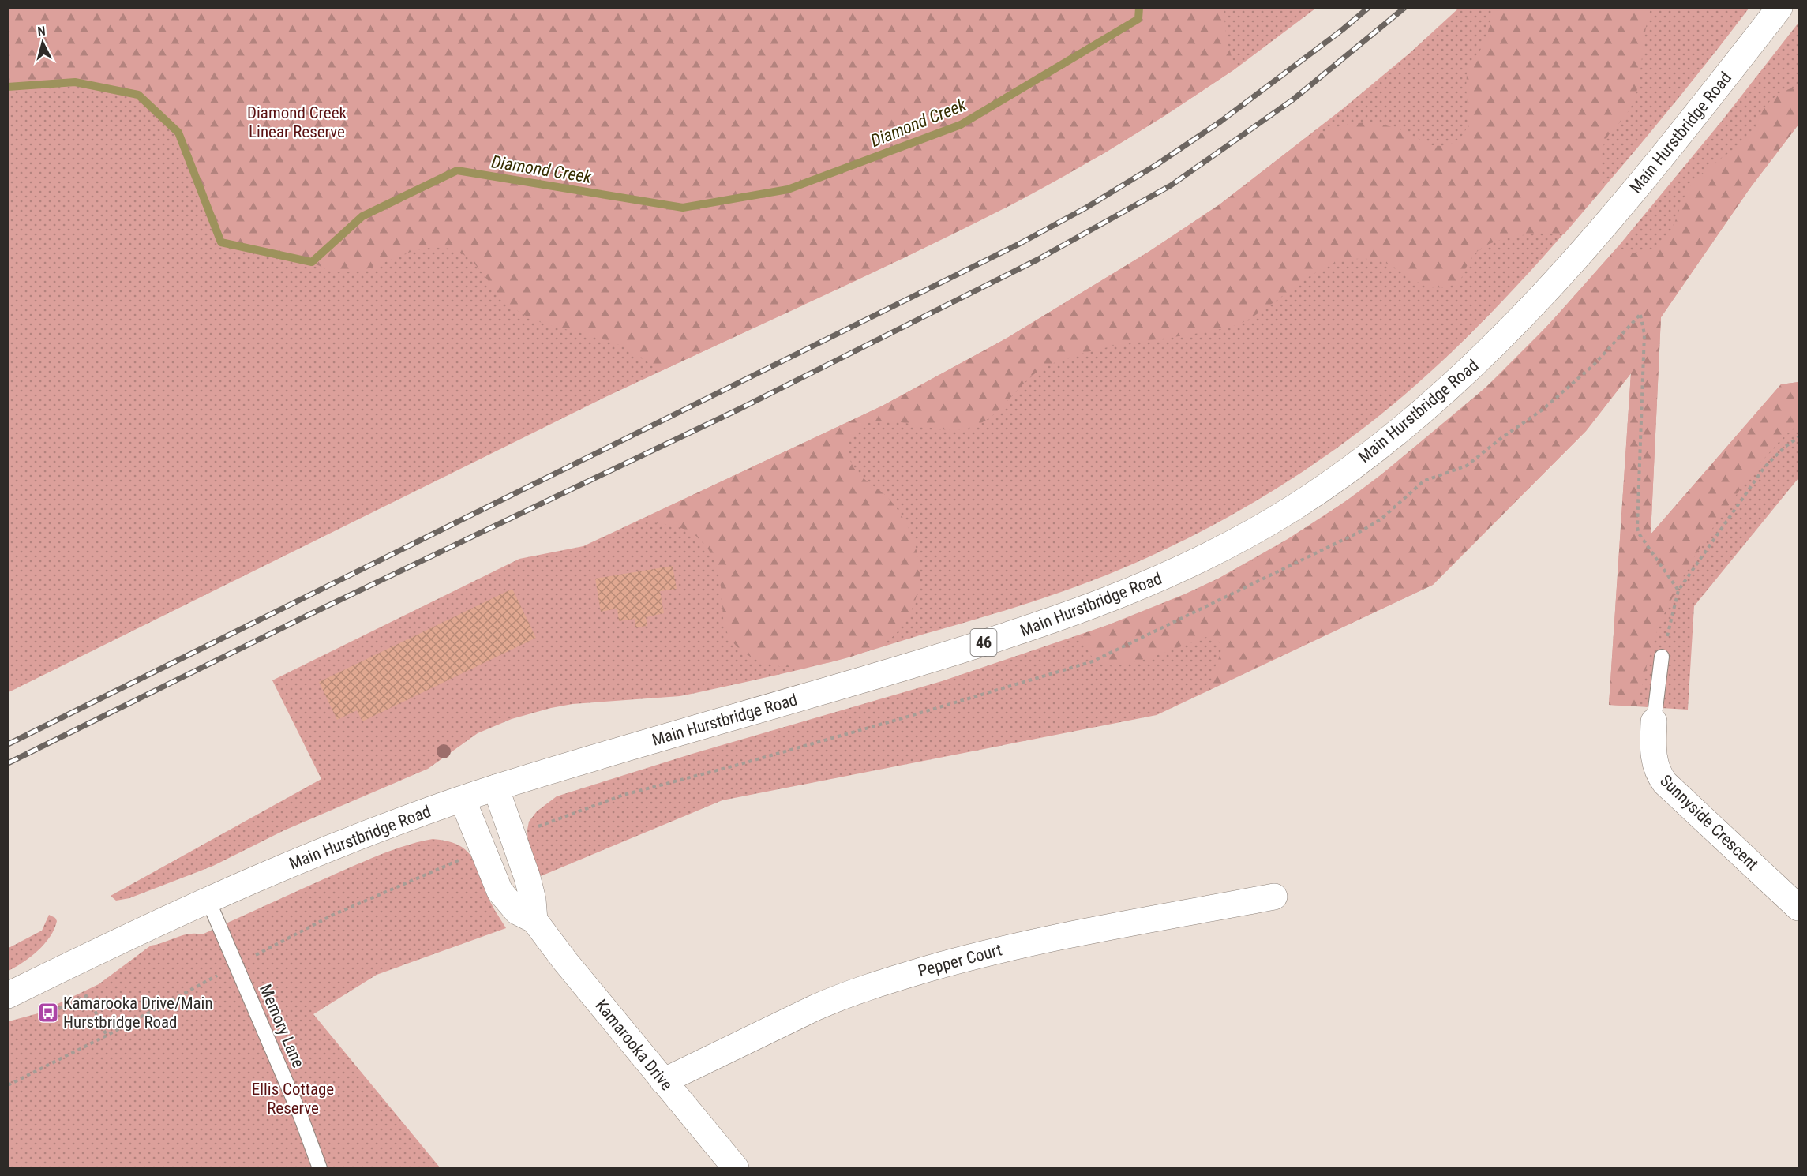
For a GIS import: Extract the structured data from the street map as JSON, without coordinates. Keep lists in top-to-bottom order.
{
  "streets": {
    "main road": [
      "Main Hurstbridge Road",
      "46",
      "Sunnyside Crescent",
      "Pepper Court",
      "Kamarooka Drive"
    ],
    "lane": ["Memory Lane"]
  },
  "crossings": [
    ["Main Hurstbridge Road", "Memory Lane"],
    ["Main Hurstbridge Road", "Kamarooka Drive"],
    ["Pepper Court", "Kamarooka Drive"]
  ],
  "water": ["Diamond Creek"],
  "parks": ["Diamond Creek Linear Reserve", "Ellis Cottage Reserve"],
  "places": {
    "bus stop": ["Kamarooka Drive/Main Hurstbridge Road"]
  },
  "north": "top"
}
